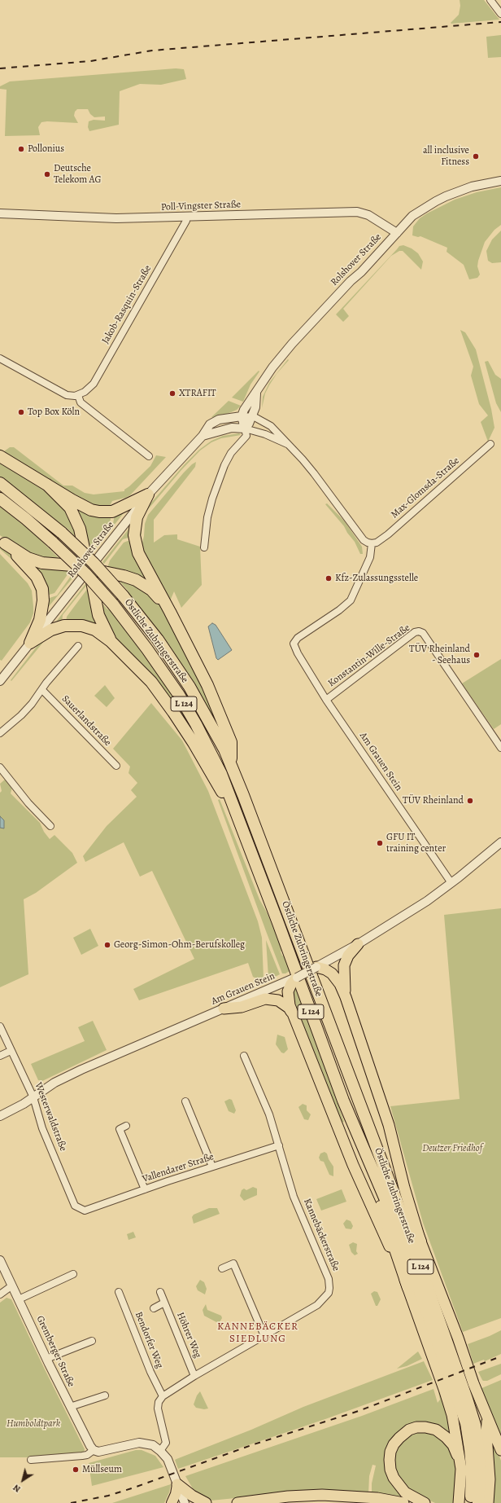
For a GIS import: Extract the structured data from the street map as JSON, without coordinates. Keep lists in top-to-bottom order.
{
  "streets": {
    "highway": ["Östliche Zubringerstraße", "L 124"],
    "street": [
      "Poll-Vingster Straße",
      "Rolshover Straße",
      "Jakob-Rasquin-Straße",
      "Max-Glomsda-Straße",
      "Konstantin-Wille-Straße",
      "Sauerlandstraße",
      "Am Grauen Stein",
      "Westerwaldstraße",
      "Vallendarer Straße",
      "Kannebäckerstraße",
      "Höhrer Weg",
      "Bendorfer Weg",
      "Gremberger Straße"
    ]
  },
  "crossings": [
    ["Poll-Vingster Straße", "Rolshover Straße"],
    ["Poll-Vingster Straße", "Jakob-Rasquin-Straße"],
    ["Östliche Zubringerstraße", "L 124"],
    ["Konstantin-Wille-Straße", "Am Grauen Stein"],
    ["Am Grauen Stein", "Westerwaldstraße"],
    ["Westerwaldstraße", "Vallendarer Straße"],
    ["Vallendarer Straße", "Kannebäckerstraße"],
    ["Kannebäckerstraße", "Höhrer Weg"],
    ["Kannebäckerstraße", "Bendorfer Weg"]
  ],
  "districts": ["KANNEBÄCKER SIEDLUNG"],
  "parks": ["Deutzer Friedhof", "Humboldtpark"],
  "places": [
    "Pollonius",
    "all inclusive Fitness",
    "Deutsche Telekom AG",
    "XTRAFIT",
    "Top Box Köln",
    "Kfz-Zulassungsstelle",
    "TÜV Rheinland - Seehaus",
    "TÜV Rheinland",
    "GFU IT training center",
    "Georg-Simon-Ohm-Berufskolleg",
    "Müllseum"
  ],
  "north": "bottom left"
}
